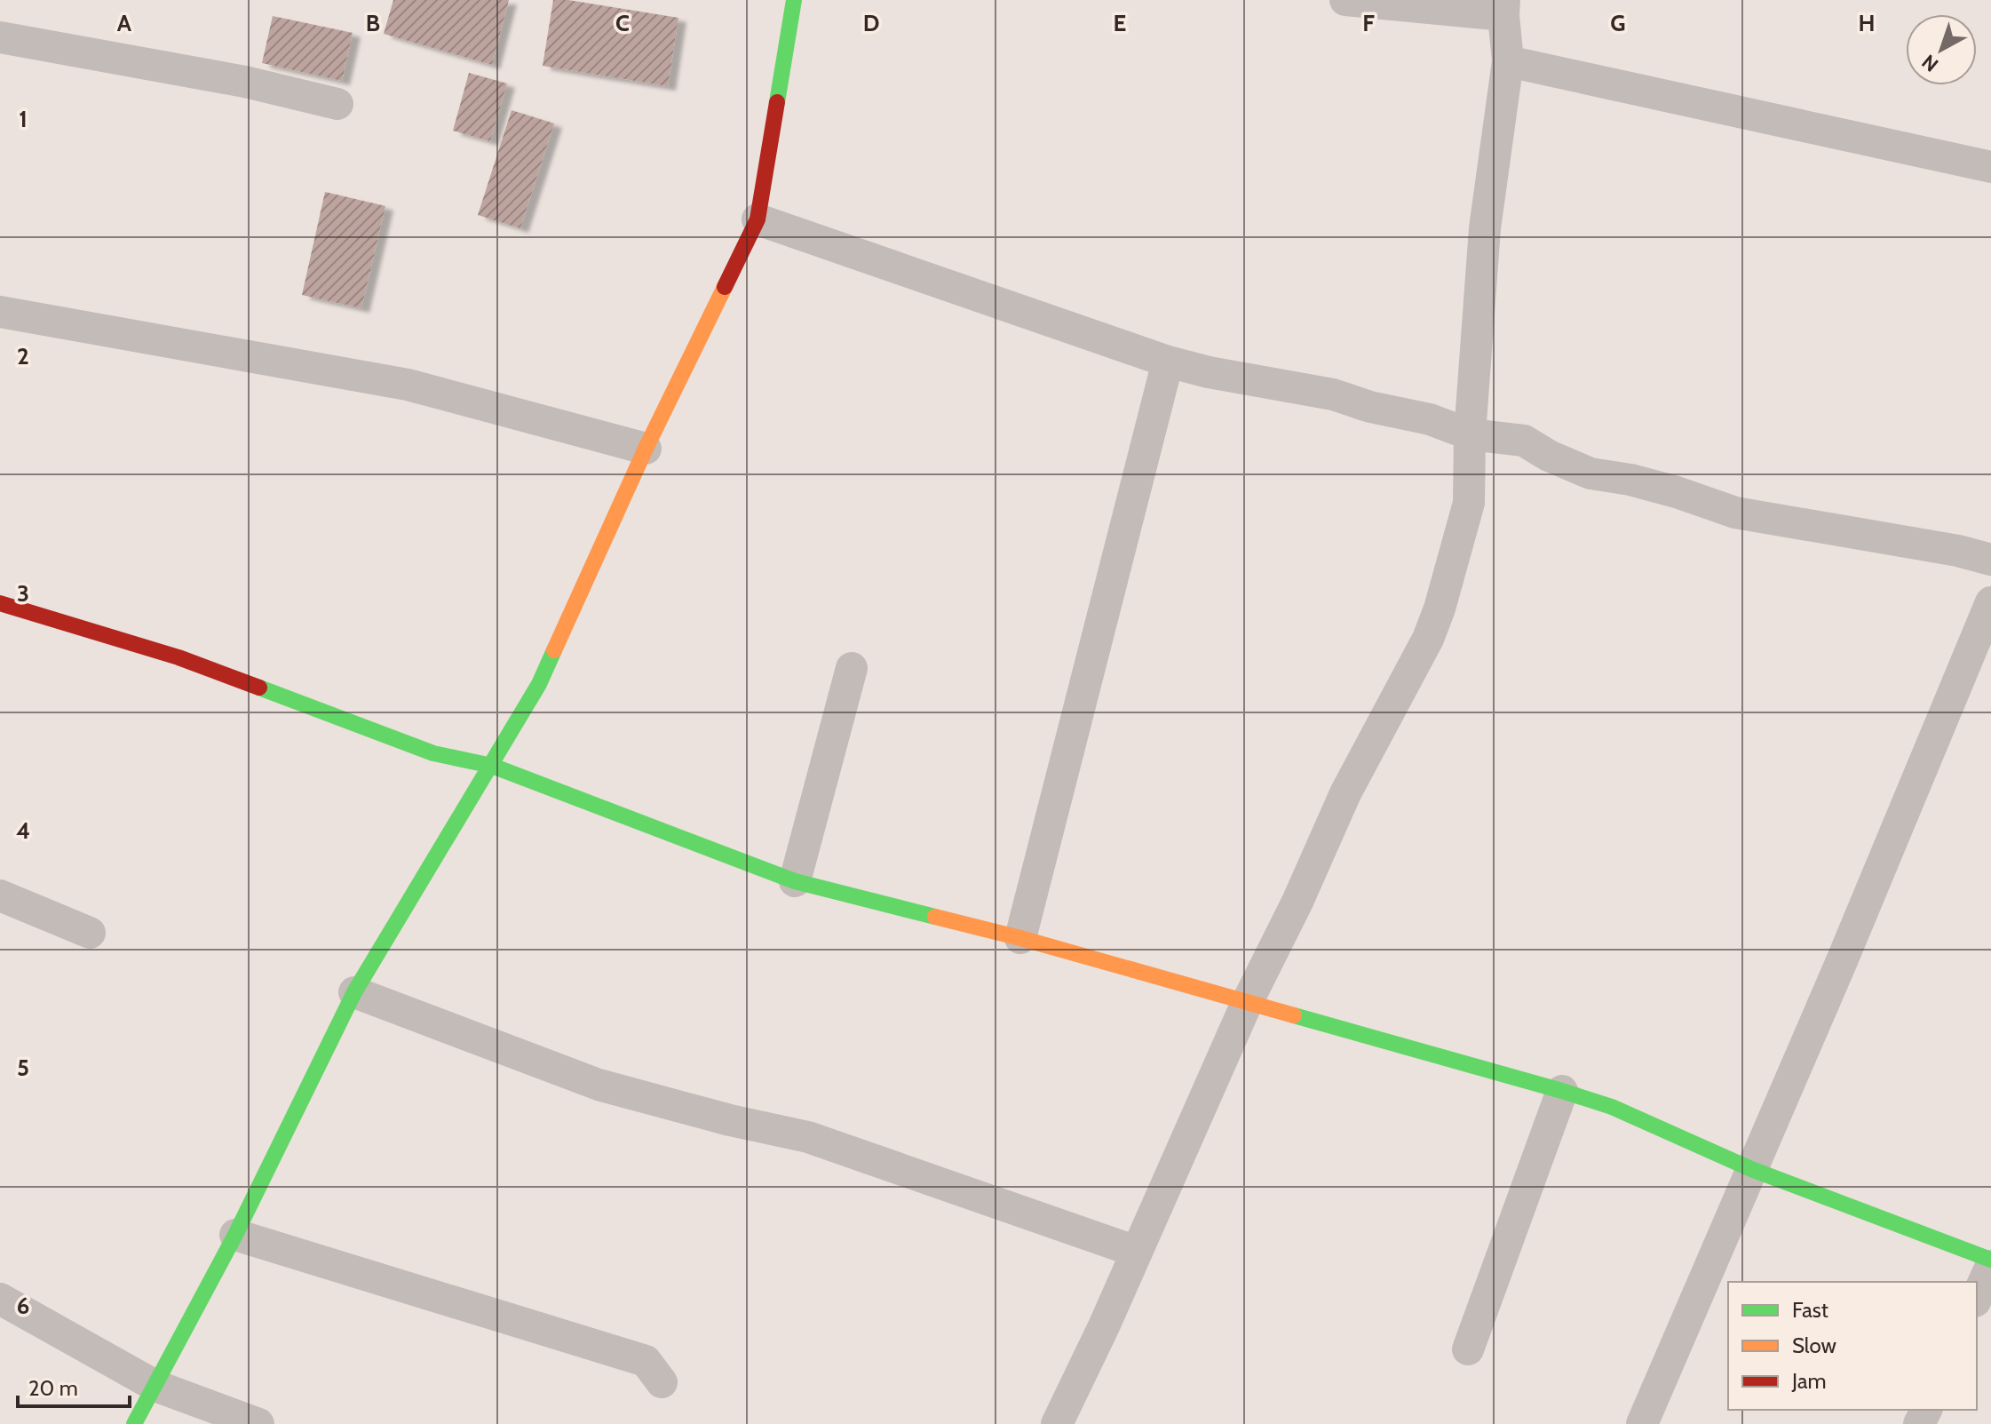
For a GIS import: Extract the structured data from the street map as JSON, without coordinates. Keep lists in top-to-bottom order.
{
  "legend": ["Fast", "Slow", "Jam"],
  "scale_bar": "20 m",
  "north": "bottom left",
  "grid": {
    "columns": [
      "A",
      "B",
      "C",
      "D",
      "E",
      "F",
      "G",
      "H"
    ],
    "rows": [
      "1",
      "2",
      "3",
      "4",
      "5",
      "6"
    ]
  }
}
